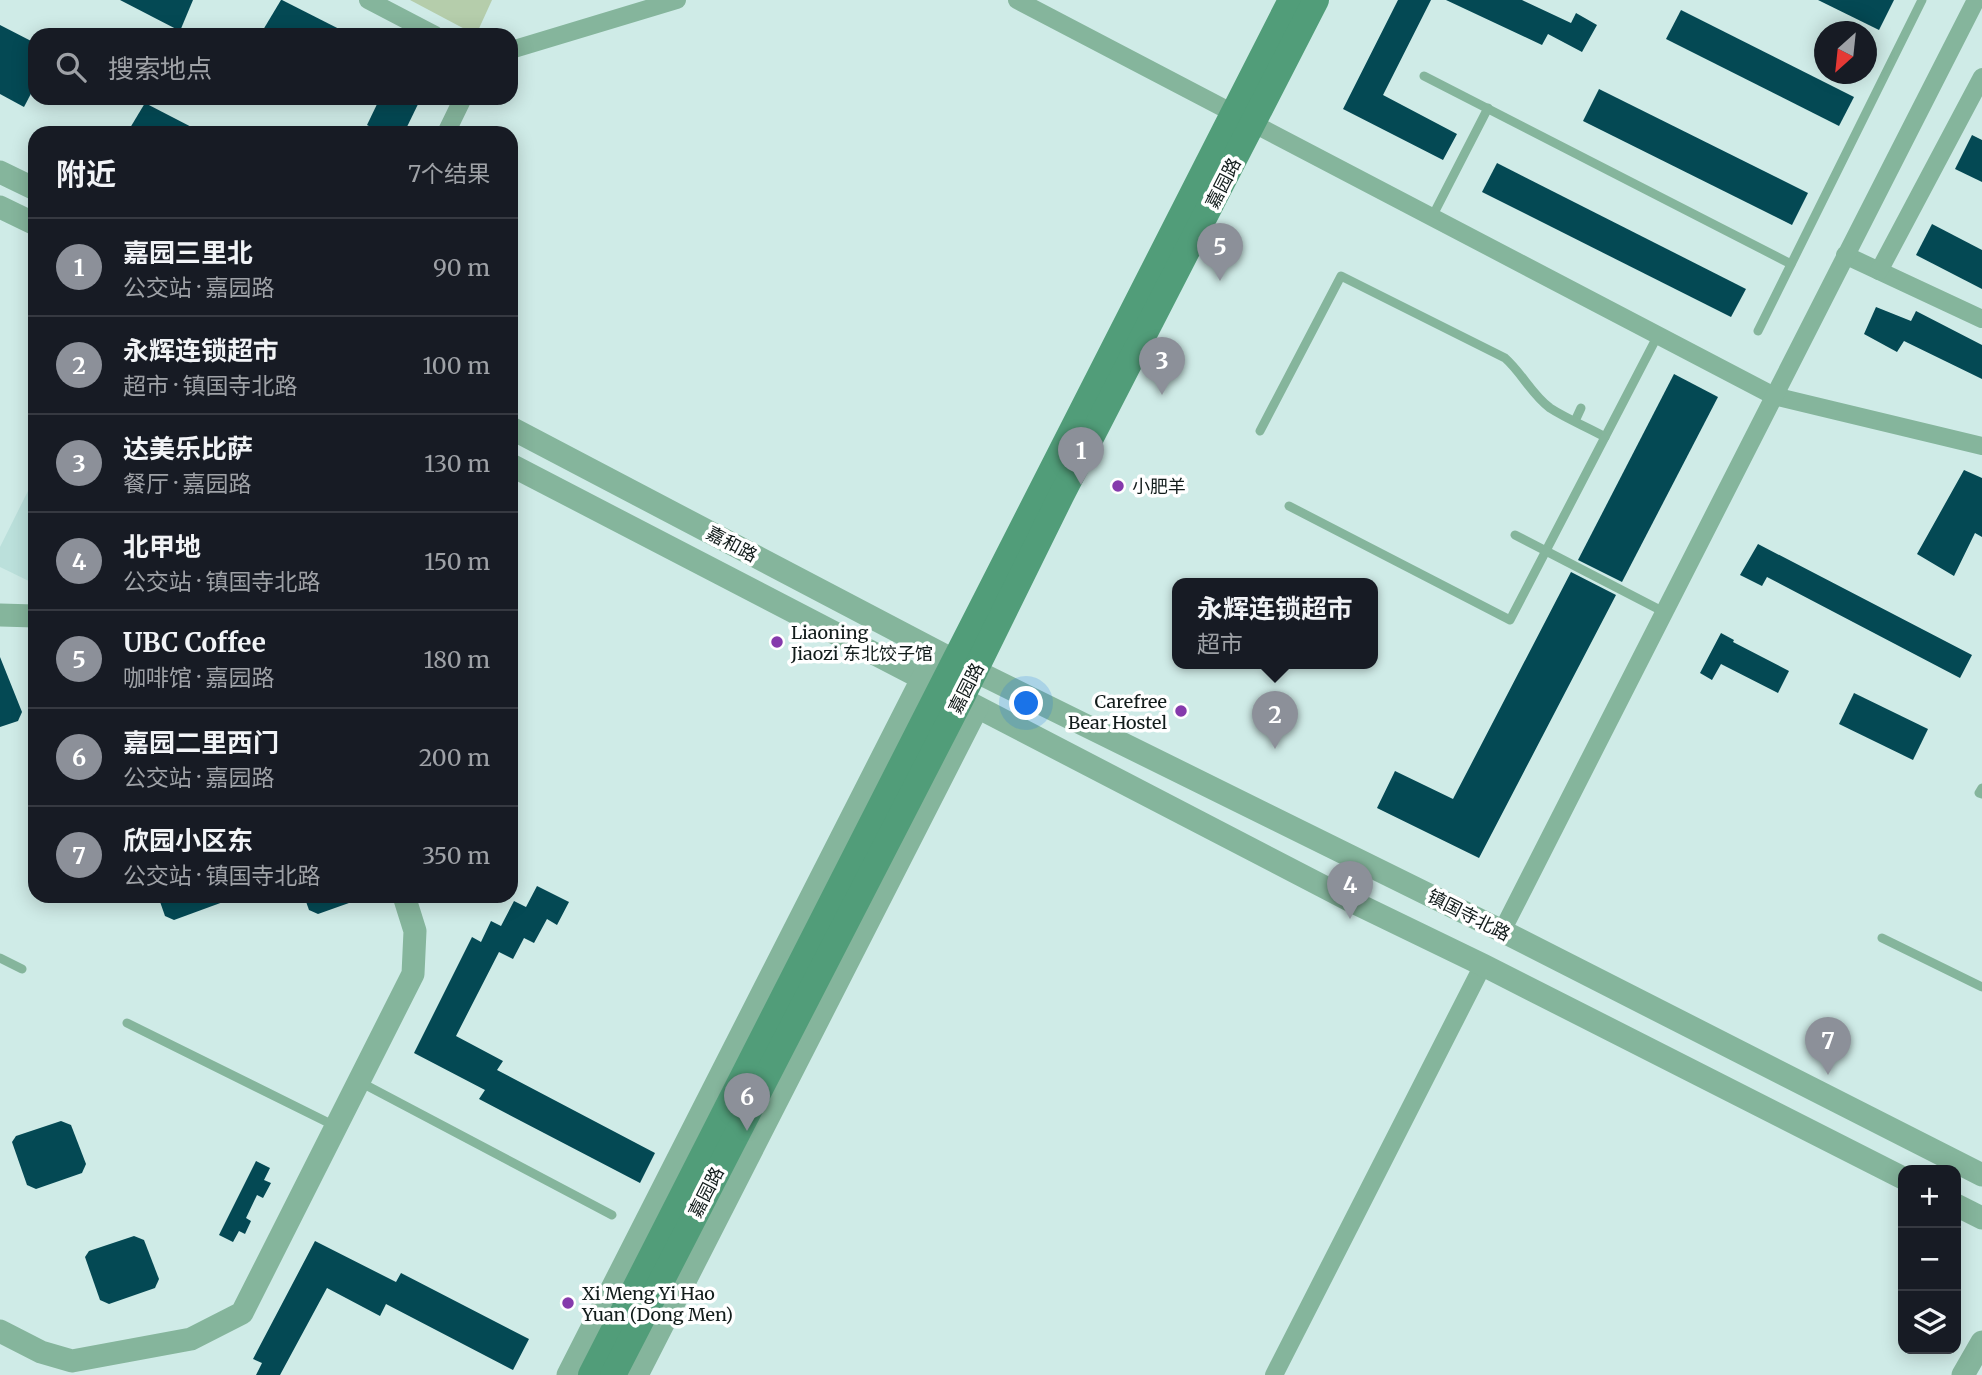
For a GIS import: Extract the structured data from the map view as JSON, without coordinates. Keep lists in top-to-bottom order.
{
  "streets": {
    "main road": ["嘉园路"],
    "street": ["嘉和路", "镇国寺北路"]
  },
  "crossings": [
    ["嘉园路", "嘉和路"],
    ["嘉园路", "镇国寺北路"],
    ["嘉和路", "镇国寺北路"]
  ],
  "places": [
    "小肥羊",
    "Liaoning Jiaozi 东北饺子馆",
    "Carefree Bear Hostel",
    "Xi Meng Yi Hao Yuan (Dong Men)"
  ],
  "north": "bottom left",
  "page": {
    "search": "搜索地点",
    "heading": ["附近", "7个结果"],
    "list": [
      {
        "mark": "1",
        "name": "嘉园三里北",
        "note": "公交站 · 嘉园路",
        "value": "90 m"
      },
      {
        "mark": "2",
        "name": "永辉连锁超市",
        "note": "超市 · 镇国寺北路",
        "value": "100 m"
      },
      {
        "mark": "3",
        "name": "达美乐比萨",
        "note": "餐厅 · 嘉园路",
        "value": "130 m"
      },
      {
        "mark": "4",
        "name": "北甲地",
        "note": "公交站 · 镇国寺北路",
        "value": "150 m"
      },
      {
        "mark": "5",
        "name": "UBC Coffee",
        "note": "咖啡馆 · 嘉园路",
        "value": "180 m"
      },
      {
        "mark": "6",
        "name": "嘉园二里西门",
        "note": "公交站 · 嘉园路",
        "value": "200 m"
      },
      {
        "mark": "7",
        "name": "欣园小区东",
        "note": "公交站 · 镇国寺北路",
        "value": "350 m"
      }
    ],
    "pins": [
      "5",
      "3",
      "1",
      "2",
      "4",
      "7",
      "6"
    ],
    "popup": ["永辉连锁超市", "超市"],
    "map_buttons": ["+", "−"]
  }
}
